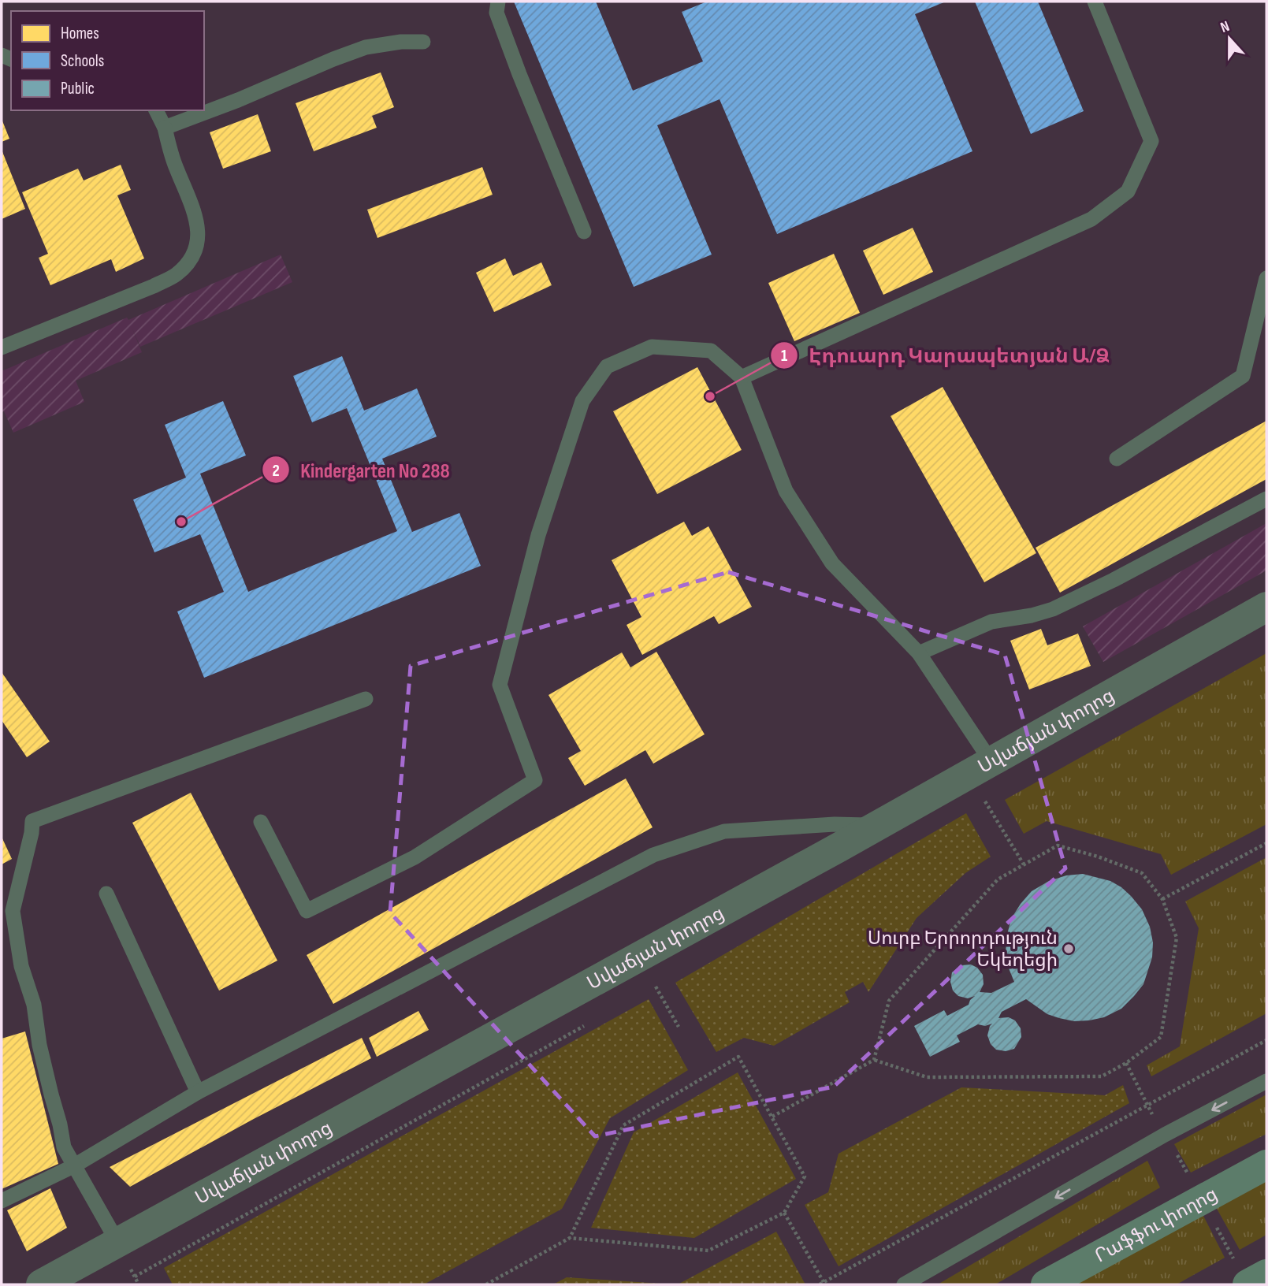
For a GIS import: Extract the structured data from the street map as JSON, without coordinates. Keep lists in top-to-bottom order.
{
  "streets": {
    "main road": ["Րաֆֆու փողոց"],
    "street": ["Սվաճյան փողոց"]
  },
  "places": ["Էդուարդ Կարապետյան Ա/Ձ", "Kindergarten No 288", "Սուրբ Երրորդություն Եկեղեցի"],
  "legend": ["Homes", "Schools", "Public"],
  "north": "top"
}
